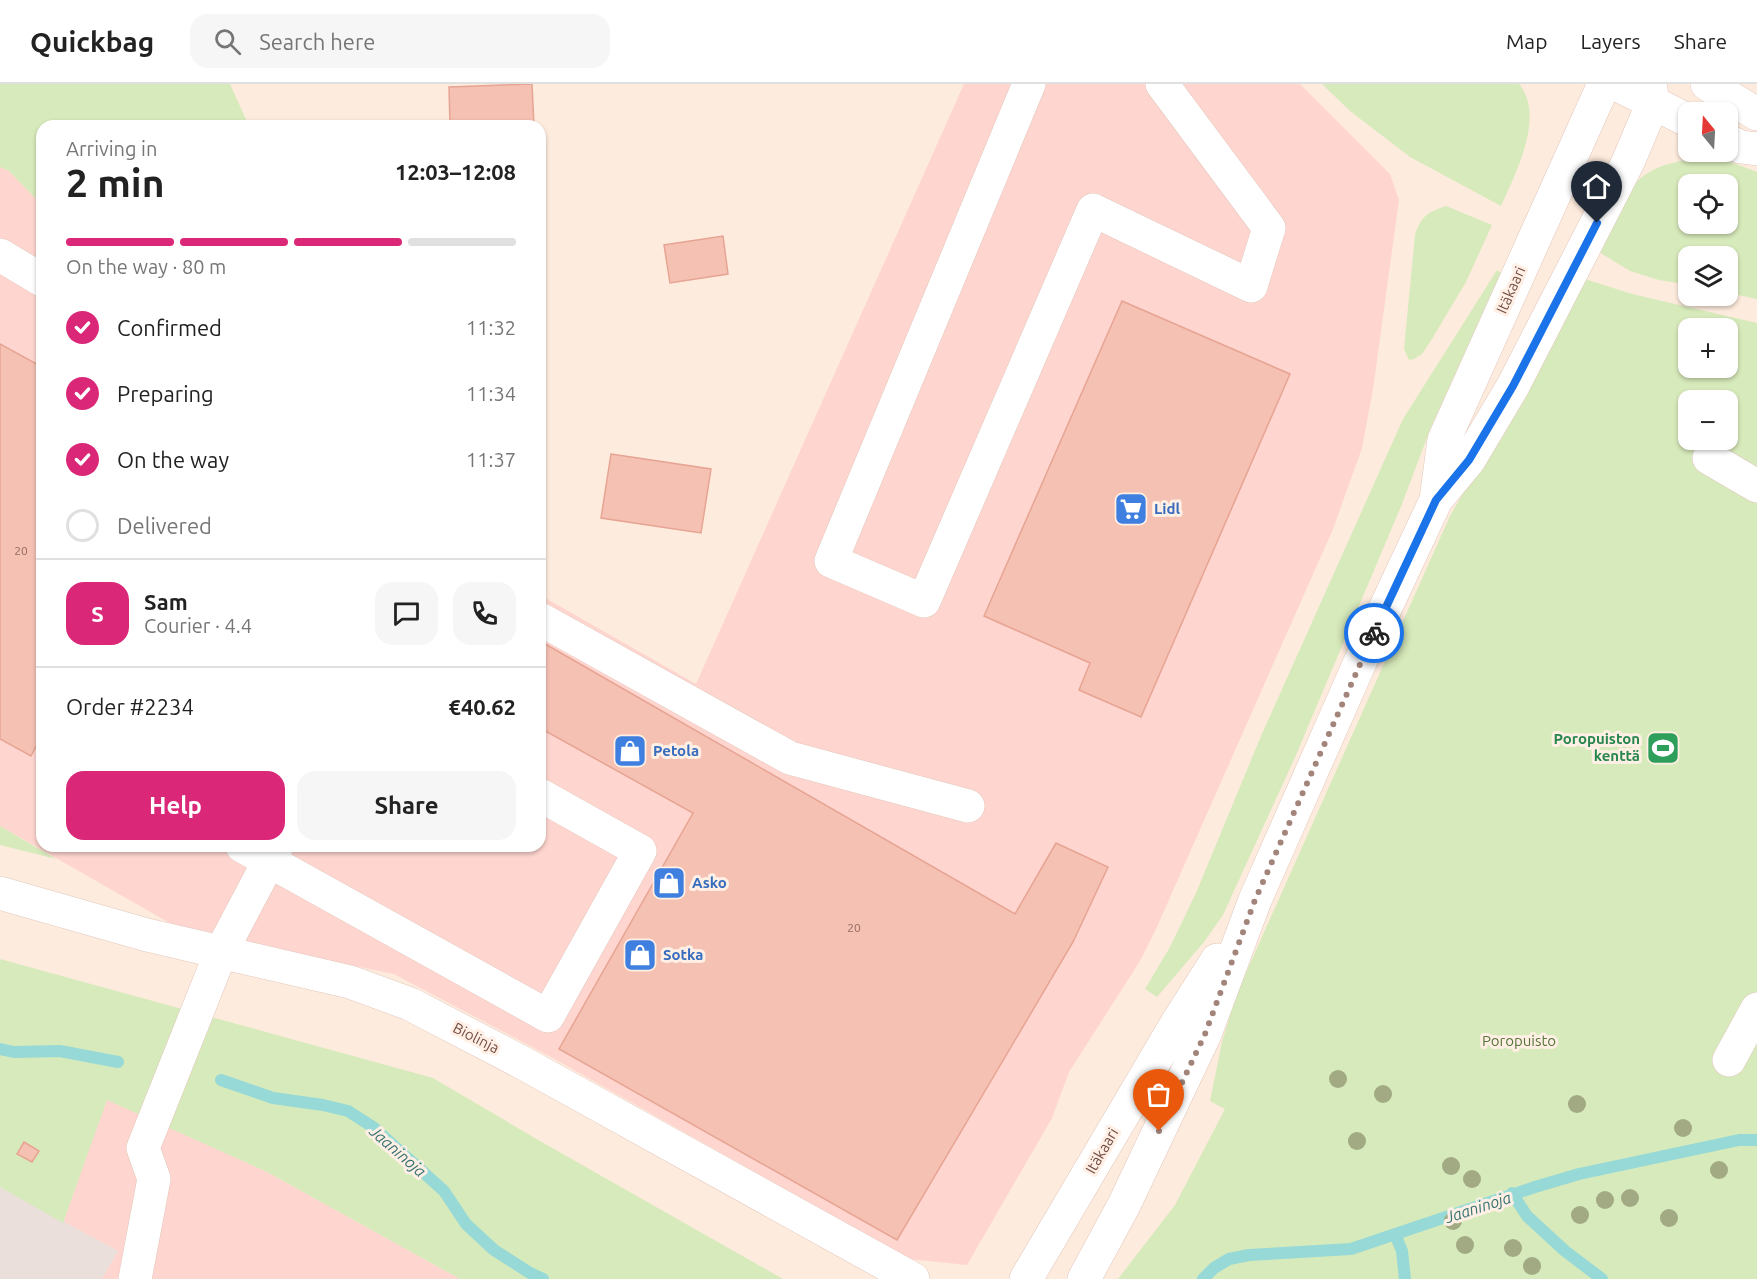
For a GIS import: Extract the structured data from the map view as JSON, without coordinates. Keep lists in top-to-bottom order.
{
  "streets": {
    "street": ["Itäkaari", "Biolinja"]
  },
  "water": ["Jaaninoja"],
  "parks": ["Poropuisto"],
  "places": {
    "supermarket": ["Lidl"],
    "sports": ["Poropuiston kenttä"],
    "shop": ["Petola", "Asko", "Sotka"]
  },
  "house_numbers": ["20", "20"],
  "north": "top",
  "page": {
    "header": "Quickbag",
    "search": "Search here",
    "nav": ["Map", "Layers", "Share"],
    "map_buttons": ["+", "−"],
    "heading": ["2 min", "Arriving in", "12:03–12:08"],
    "panel": [
      "Sam",
      "Courier · 4.4",
      "Order #2234",
      "€40.62"
    ],
    "bar": "On the way · 80 m",
    "list": [
      ["Confirmed", "11:32"],
      ["Preparing", "11:34"],
      ["On the way", "11:37"],
      "Delivered"
    ],
    "round": "S",
    "buttons": ["Help", "Share"]
  }
}
